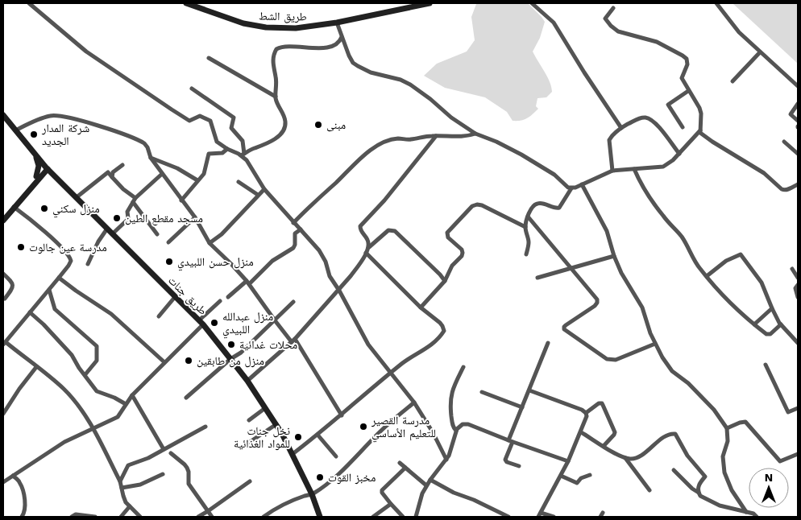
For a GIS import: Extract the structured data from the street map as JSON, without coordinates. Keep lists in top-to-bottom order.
{
  "streets": {
    "street": ["طريق الشط", "طريق جنات"]
  },
  "places": [
    "مبنى",
    "شركة المدار الجديد",
    "منزل سكني",
    "مسجد مقطع الطين",
    "مدرسة عين جالوت",
    "منزل حسن اللبيدي",
    "منزل عبدالله اللبيدي",
    "محلات غدائية",
    "منزل من طابقين",
    "مدرسة القصير للتعليم الأساسي",
    "نخل جنات للمواد الغذائية",
    "مخبز القوت"
  ],
  "north": "top"
}
